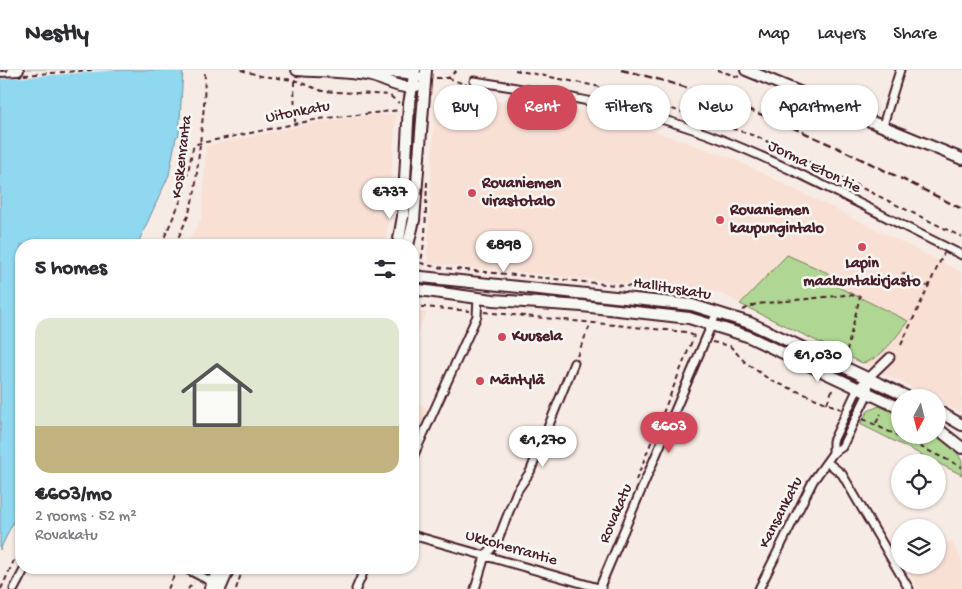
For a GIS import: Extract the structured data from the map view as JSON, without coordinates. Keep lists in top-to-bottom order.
{
  "streets": {
    "street": [
      "Jorma Eton tie",
      "Hallituskatu",
      "Kansankatu",
      "Rovakatu",
      "Ukkoherrantie"
    ],
    "path": ["Uitonkatu", "Koskenranta"]
  },
  "crossings": [
    ["Uitonkatu", "Koskenranta"],
    ["Hallituskatu", "Kansankatu"],
    ["Hallituskatu", "Rovakatu"],
    ["Rovakatu", "Ukkoherrantie"]
  ],
  "places": [
    "Rovaniemen virastotalo",
    "Rovaniemen kaupungintalo",
    "Lapin maakuntakirjasto",
    "Kuusela",
    "Mäntylä"
  ],
  "north": "bottom",
  "page": {
    "header": "Nestly",
    "nav": ["Map", "Layers", "Share"],
    "chip": [
      "Buy",
      "Rent",
      "Filters",
      "New",
      "Apartment"
    ],
    "price": [
      "€737",
      "€898",
      "€1,030",
      "€603",
      "€1,270"
    ],
    "heading": "5 homes",
    "list": [
      {
        "name": "€603/mo",
        "note": "2 rooms · 52 m² · Rovakatu"
      }
    ]
  }
}
